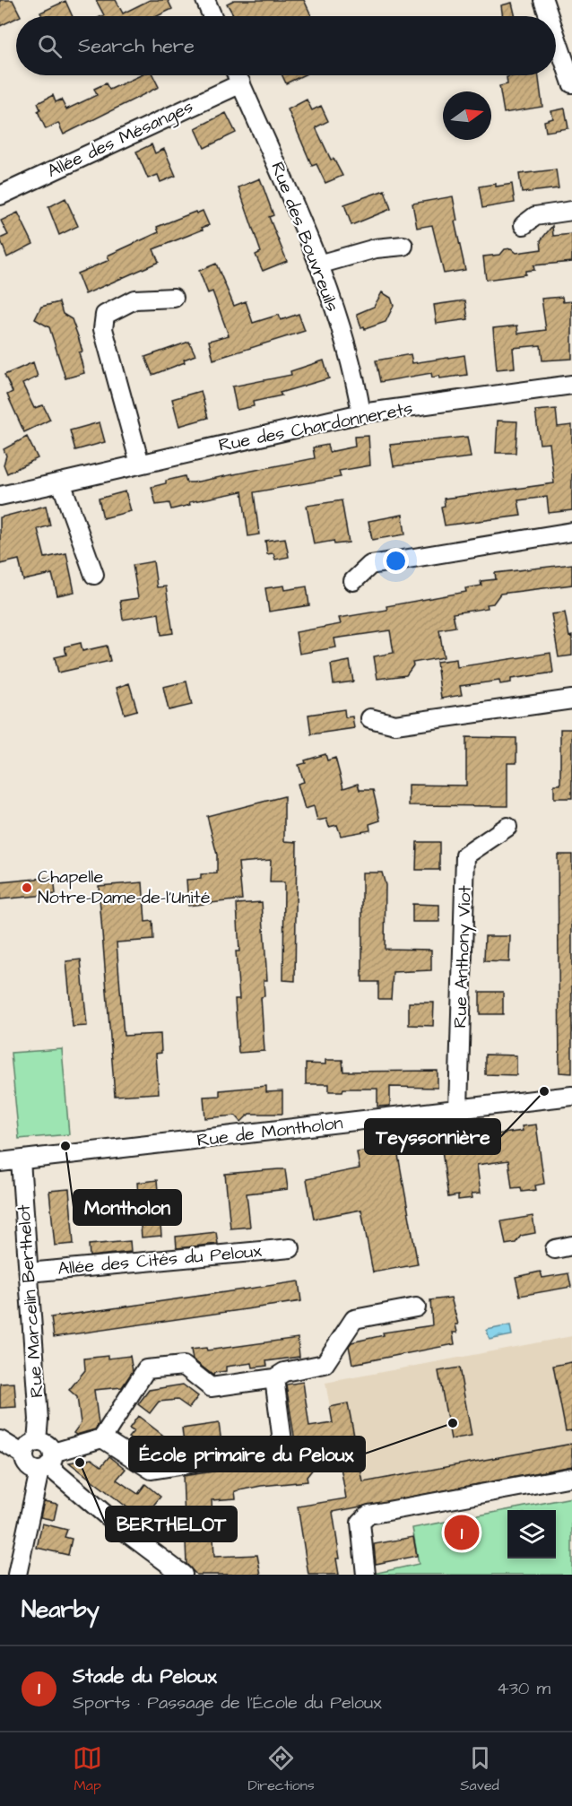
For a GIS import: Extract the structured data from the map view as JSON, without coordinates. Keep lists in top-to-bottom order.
{
  "streets": {
    "street": [
      "Allée des Mésanges",
      "Rue des Bouvreuils",
      "Rue des Chardonnerets",
      "Rue Anthony Viot",
      "Rue de Montholon",
      "Allée des Cités du Peloux",
      "Rue Marcelin Berthelot"
    ]
  },
  "crossings": [
    ["Allée des Mésanges", "Rue des Bouvreuils"],
    ["Rue des Bouvreuils", "Rue des Chardonnerets"],
    ["Rue Anthony Viot", "Rue de Montholon"],
    ["Rue de Montholon", "Rue Marcelin Berthelot"],
    ["Allée des Cités du Peloux", "Rue Marcelin Berthelot"]
  ],
  "places": [
    "Chapelle Notre-Dame-de-l'Unité",
    "Teyssonnière",
    "Montholon",
    "École primaire du Peloux",
    "BERTHELOT"
  ],
  "north": "right",
  "page": {
    "search": "Search here",
    "pins": "1",
    "heading": "Nearby",
    "list": [
      {
        "mark": "1",
        "name": "Stade du Peloux",
        "note": "Sports · Passage de l'École du Peloux",
        "value": "430 m"
      }
    ],
    "nav": ["Map", "Directions", "Saved"]
  }
}
